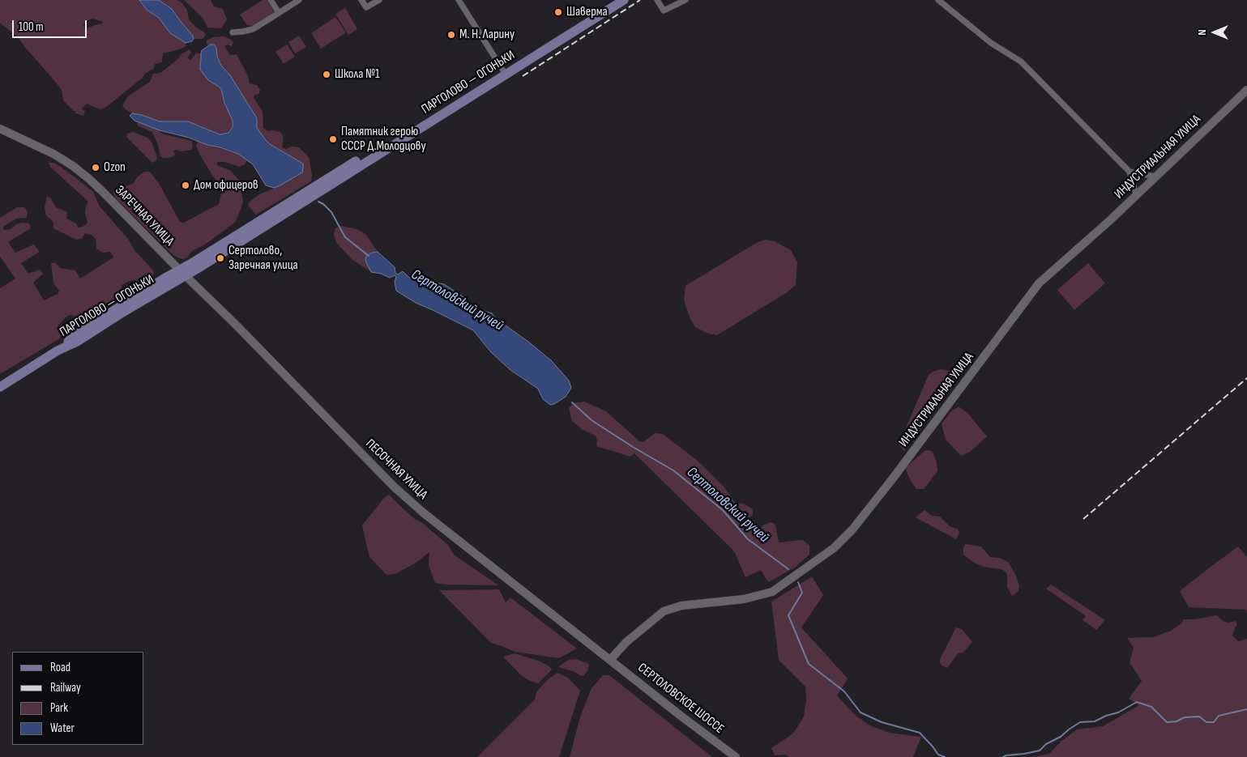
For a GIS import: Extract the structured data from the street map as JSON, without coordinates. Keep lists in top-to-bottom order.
{
  "streets": {
    "main road": [
      "ПАРГОЛОВО — ОГОНЬКИ",
      "ИНДУСТРИАЛЬНАЯ УЛИЦА",
      "ЗАРЕЧНАЯ УЛИЦА",
      "ПЕСОЧНАЯ УЛИЦА",
      "СЕРТОЛОВСКОЕ ШОССЕ"
    ]
  },
  "crossings": [
    ["ПАРГОЛОВО — ОГОНЬКИ", "ЗАРЕЧНАЯ УЛИЦА"],
    ["ПАРГОЛОВО — ОГОНЬКИ", "ПЕСОЧНАЯ УЛИЦА"],
    ["ИНДУСТРИАЛЬНАЯ УЛИЦА", "ПЕСОЧНАЯ УЛИЦА"],
    ["ИНДУСТРИАЛЬНАЯ УЛИЦА", "СЕРТОЛОВСКОЕ ШОССЕ"],
    ["ЗАРЕЧНАЯ УЛИЦА", "ПЕСОЧНАЯ УЛИЦА"],
    ["ПЕСОЧНАЯ УЛИЦА", "СЕРТОЛОВСКОЕ ШОССЕ"]
  ],
  "water": ["Сертоловский ручей"],
  "places": [
    "Шаверма",
    "М. Н. Ларину",
    "Школа №1",
    "Памятник герою СССР Д.Молодцову",
    "Ozon",
    "Дом офицеров",
    "Сертолово, Заречная улица"
  ],
  "legend": [
    "Road",
    "Railway",
    "Park",
    "Water"
  ],
  "scale_bar": "100 m",
  "north": "left"
}
